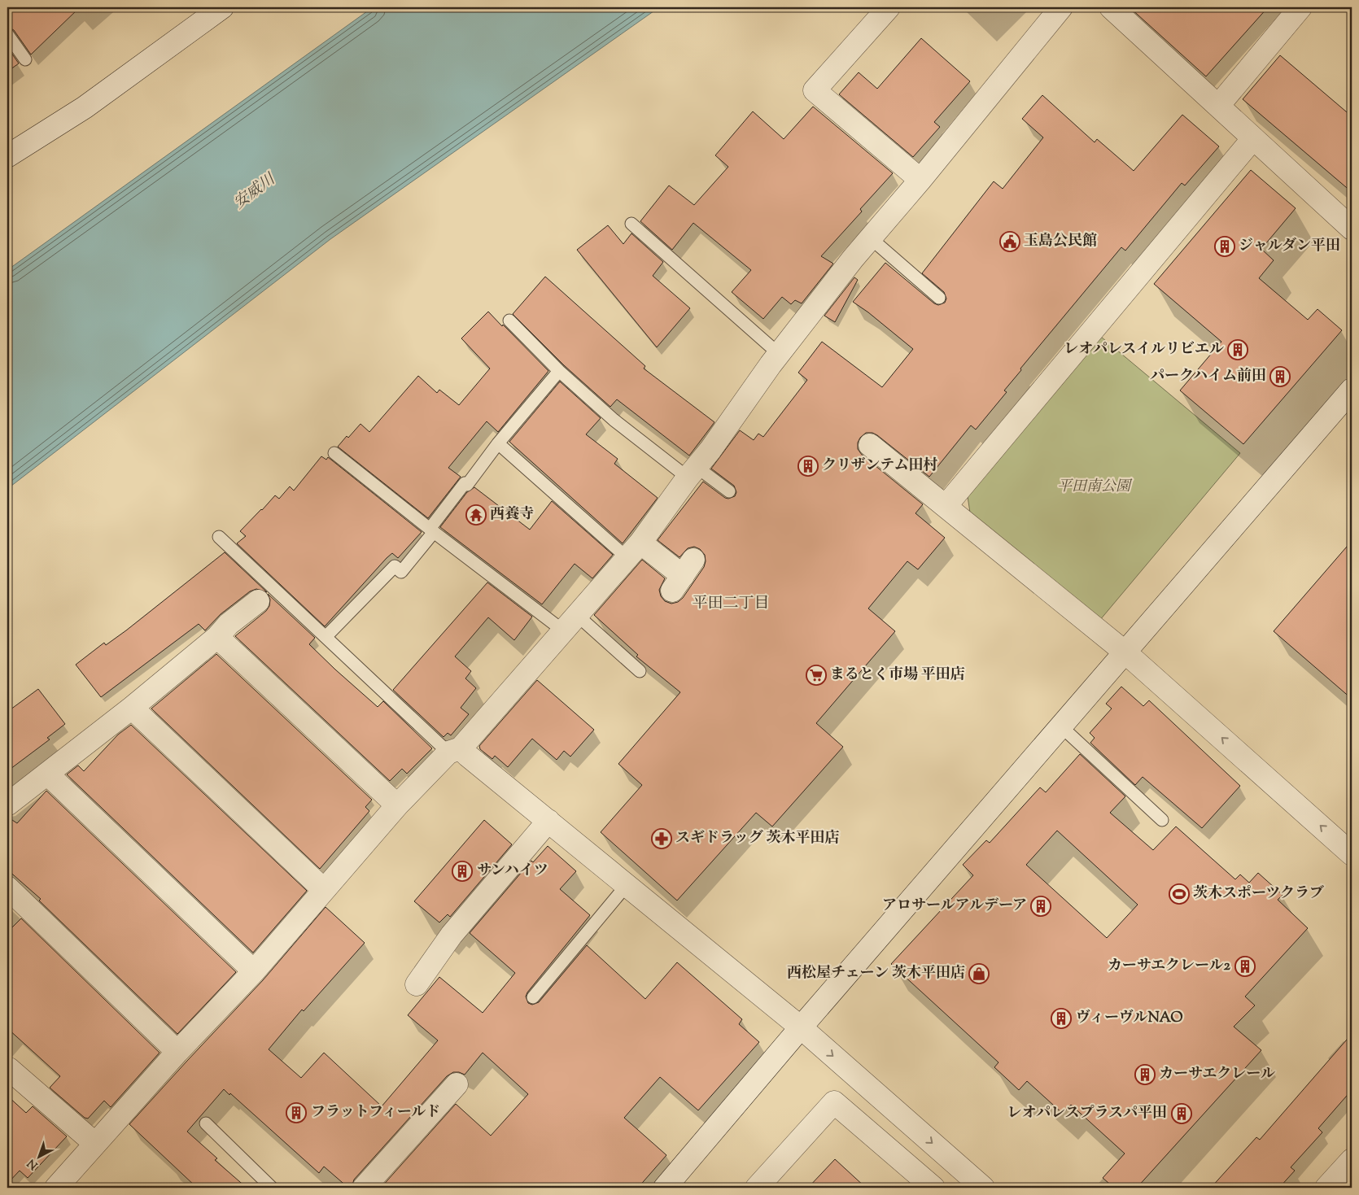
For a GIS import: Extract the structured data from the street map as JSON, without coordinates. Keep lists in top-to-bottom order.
{
  "districts": ["平田二丁目"],
  "water": ["安威川"],
  "parks": ["平田南公園"],
  "places": {
    "public building": ["玉島公民館"],
    "building": [
      "ジャルダン平田",
      "レオパレスイルリビエル",
      "パークハイム前田",
      "クリザンテム田村",
      "サンハイツ",
      "アロサールアルデーア",
      "カーサエクレール2",
      "ヴィーヴルNAO",
      "カーサエクレール",
      "フラットフィールド",
      "レオパレスプラスパ平田"
    ],
    "temple": ["西養寺"],
    "supermarket": ["まるとく市場 平田店"],
    "pharmacy": ["スギドラッグ 茨木平田店"],
    "sports": ["茨木スポーツクラブ"],
    "shop": ["西松屋チェーン 茨木平田店"]
  },
  "north": "bottom left"
}
